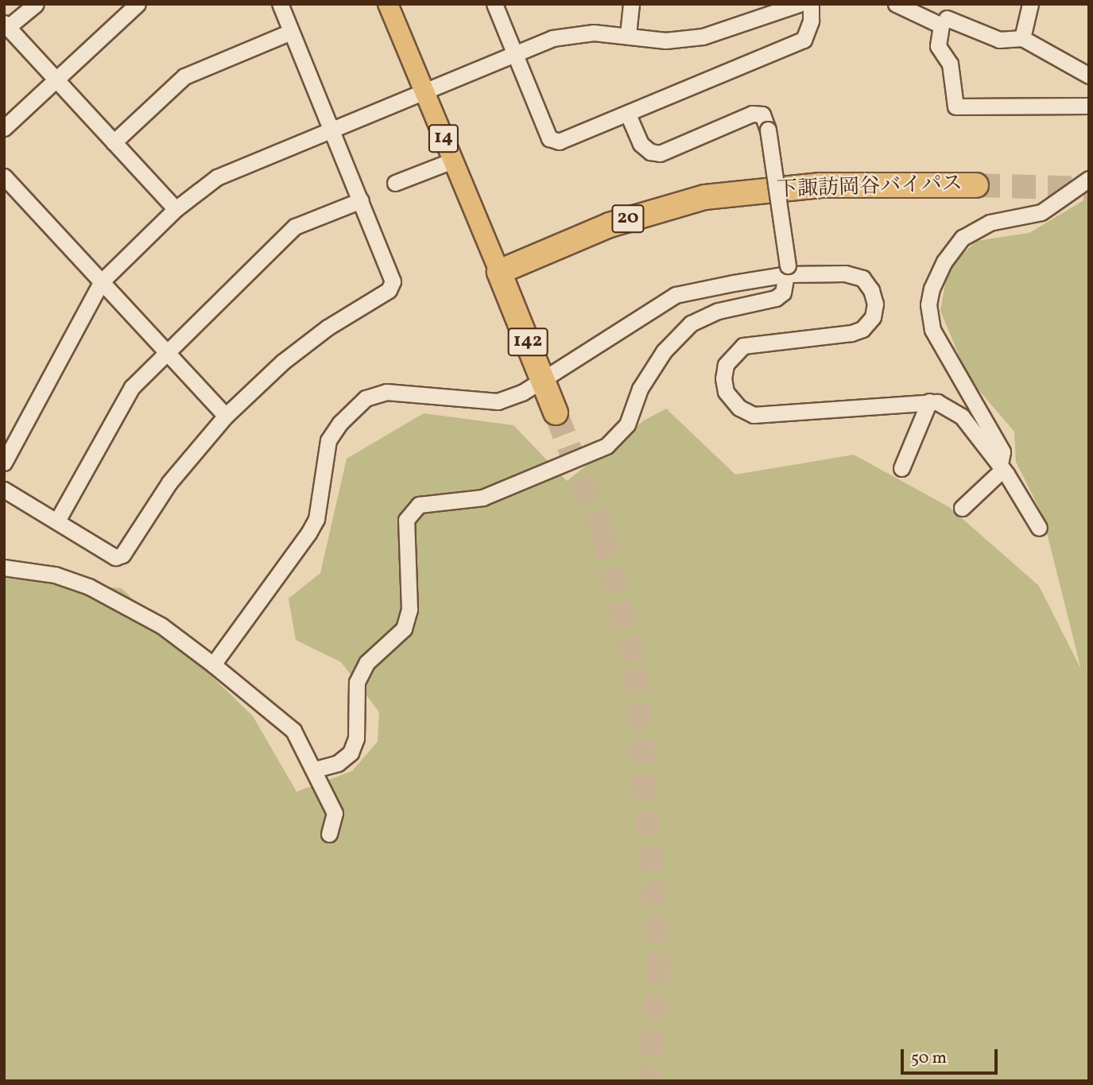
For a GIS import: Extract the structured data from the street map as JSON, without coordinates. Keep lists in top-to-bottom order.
{
  "streets": {
    "highway": ["下諏訪岡谷バイパス", "20", "142"],
    "main road": ["14"]
  },
  "crossings": [
    ["14", "下諏訪岡谷バイパス"],
    ["14", "142"],
    ["下諏訪岡谷バイパス", "142"]
  ],
  "scale_bar": "50 m"
}
